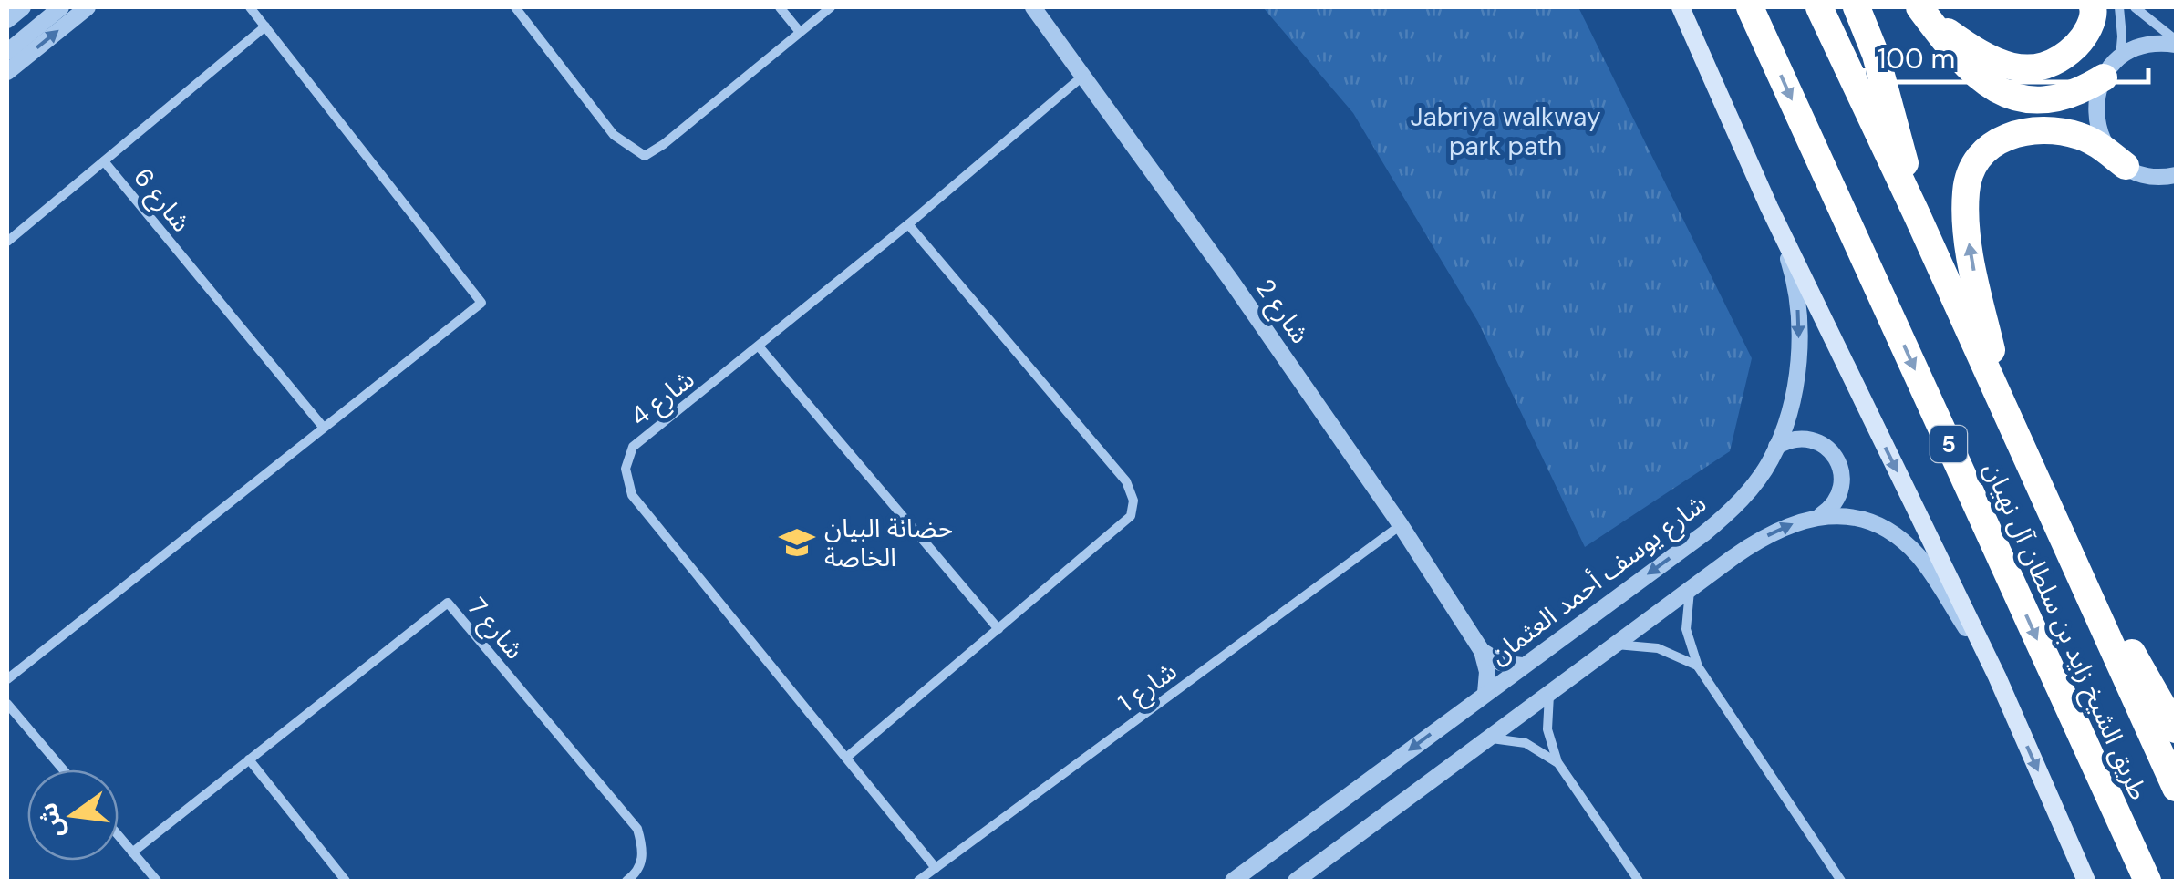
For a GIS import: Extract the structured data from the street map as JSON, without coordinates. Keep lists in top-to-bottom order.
{
  "streets": {
    "highway": ["5", "طريق الشيخ زايد بن سلطان آل نهيان"],
    "street": [
      "شارع 6",
      "شارع 2",
      "شارع 4",
      "شارع يوسف أحمد العثمان",
      "شارع 7",
      "شارع 1"
    ]
  },
  "crossings": [
    ["شارع 2", "شارع 4"],
    ["شارع 2", "شارع يوسف أحمد العثمان"],
    ["شارع 2", "شارع 1"],
    ["شارع 4", "شارع 1"]
  ],
  "parks": ["Jabriya walkway park path"],
  "places": {
    "school or university": ["حضانة البيان الخاصة"]
  },
  "scale_bar": "100 m",
  "north": "left"
}
